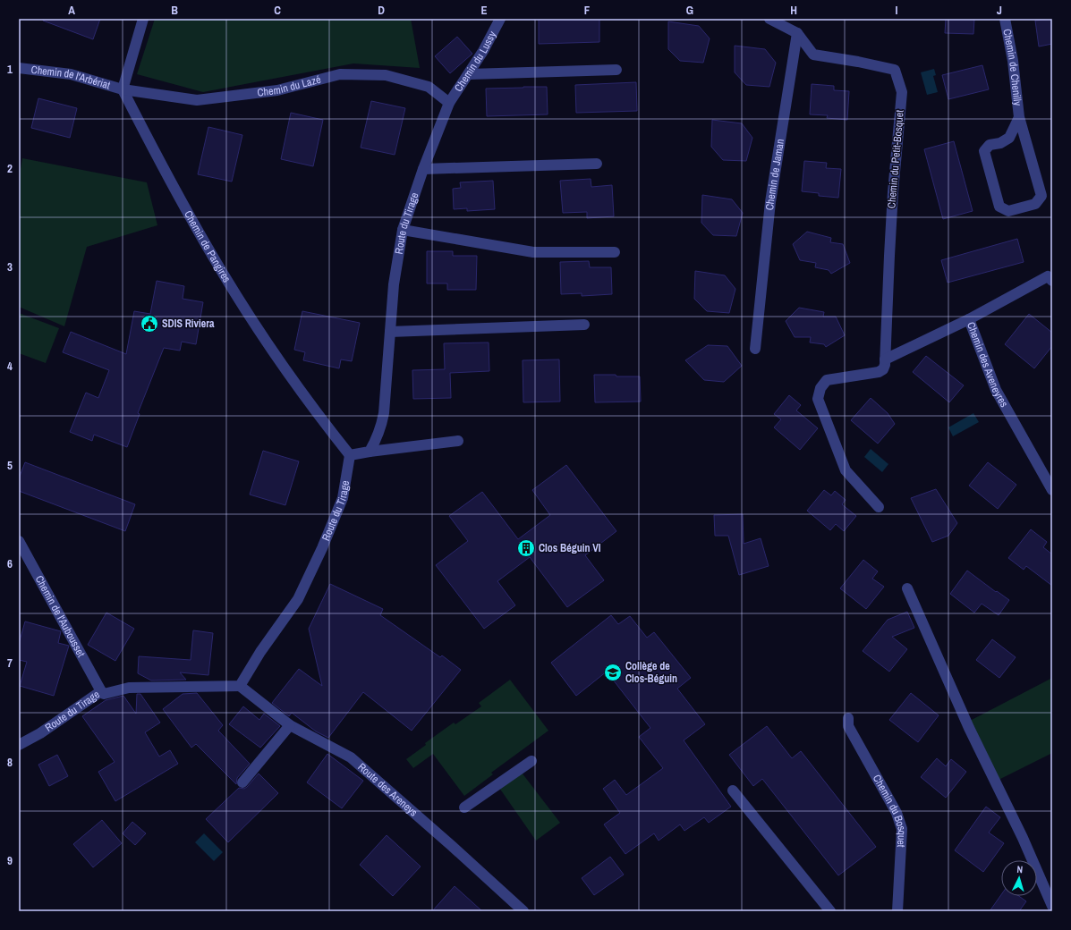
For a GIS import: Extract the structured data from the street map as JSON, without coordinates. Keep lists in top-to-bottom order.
{
  "streets": {
    "street": [
      "Chemin du Lussy",
      "Chemin de Chenilly",
      "Chemin de l'Arbériat",
      "Chemin du Lazé",
      "Chemin du Petit-Bosquet",
      "Chemin de Jaman",
      "Route du Tirage",
      "Chemin de Pangires",
      "Chemin des Aveneyres",
      "Chemin de l'Aubousset",
      "Route des Areneys",
      "Chemin du Bosquet"
    ]
  },
  "crossings": [
    ["Chemin du Lussy", "Chemin du Lazé"],
    ["Chemin du Lussy", "Route du Tirage"],
    ["Chemin de l'Arbériat", "Chemin du Lazé"],
    ["Chemin de l'Arbériat", "Chemin de Pangires"],
    ["Chemin du Lazé", "Route du Tirage"],
    ["Chemin du Lazé", "Chemin de Pangires"],
    ["Chemin du Petit-Bosquet", "Chemin de Jaman"],
    ["Chemin du Petit-Bosquet", "Chemin des Aveneyres"],
    ["Route du Tirage", "Chemin de Pangires"],
    ["Route du Tirage", "Chemin de l'Aubousset"],
    ["Route du Tirage", "Route des Areneys"]
  ],
  "places": {
    "public building": ["SDIS Riviera"],
    "building": ["Clos Béguin VI"],
    "school or university": ["Collège de Clos-Béguin"]
  },
  "north": "top",
  "grid": {
    "columns": [
      "A",
      "B",
      "C",
      "D",
      "E",
      "F",
      "G",
      "H",
      "I",
      "J"
    ],
    "rows": [
      "1",
      "2",
      "3",
      "4",
      "5",
      "6",
      "7",
      "8",
      "9"
    ]
  }
}
